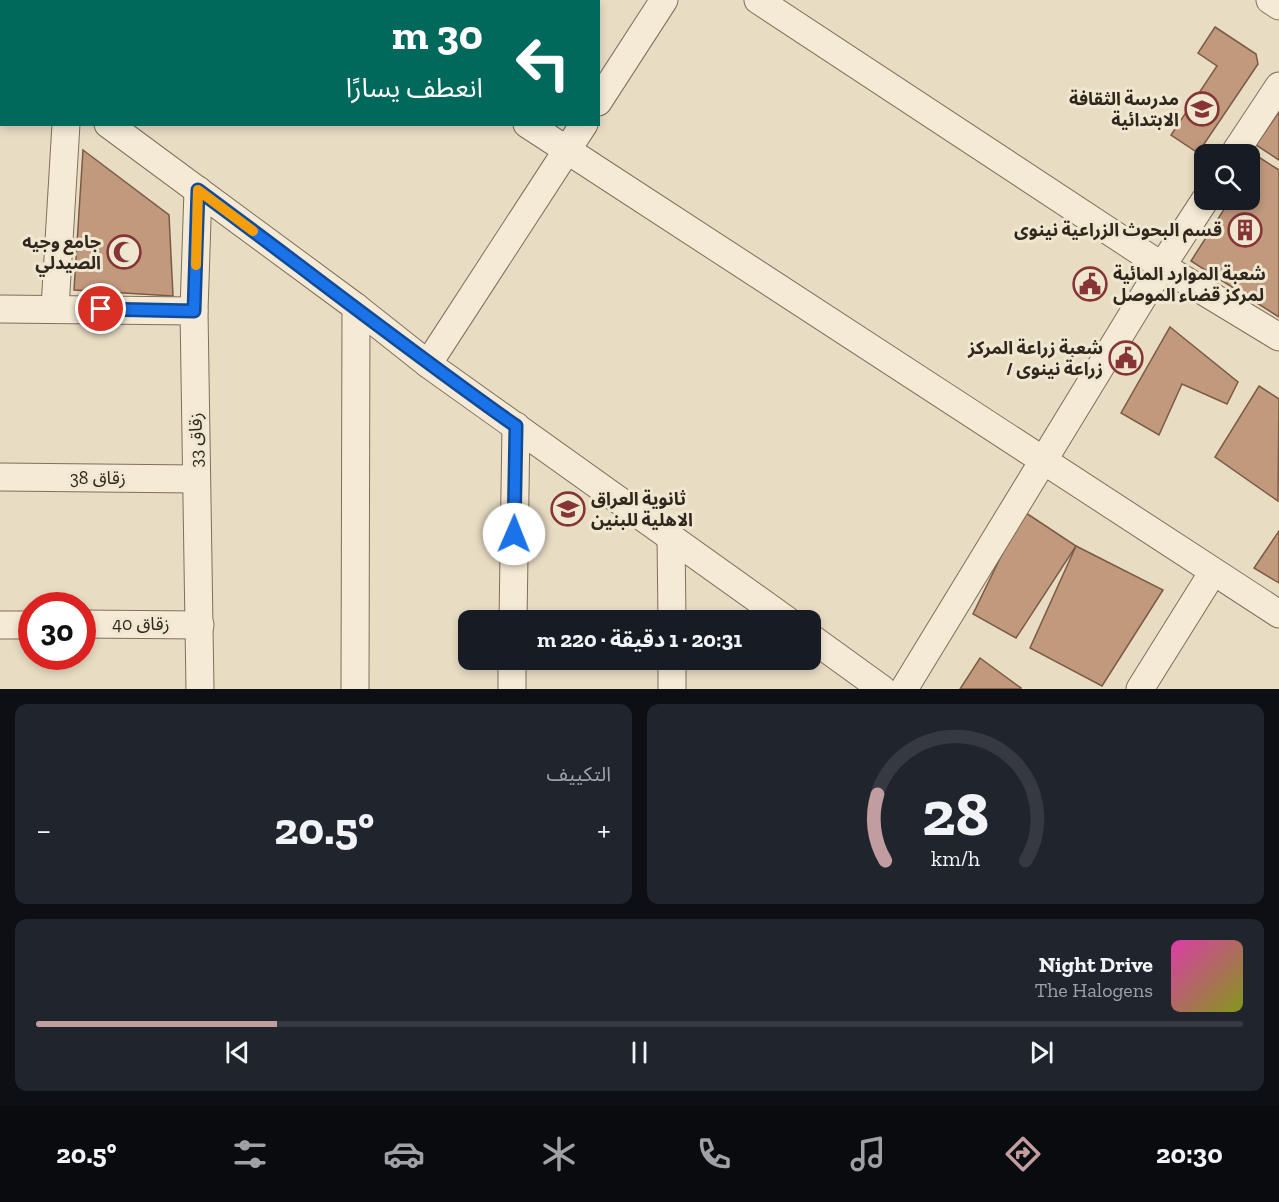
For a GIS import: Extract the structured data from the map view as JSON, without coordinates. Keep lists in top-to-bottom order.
{
  "streets": {
    "street": ["زقاق 33", "زقاق 38", "زقاق 40"]
  },
  "crossings": [
    ["زقاق 33", "زقاق 38"],
    ["زقاق 33", "زقاق 40"]
  ],
  "places": {
    "school or university": ["مدرسة الثقافة الابتدائية", "ثانوية العراق الاهلية للبنين"],
    "building": ["قسم البحوث الزراعية نينوى"],
    "mosque": ["جامع وجيه الصيدلي"],
    "public building": ["شعبة الموارد المائية لمركز قضاء الموصل", "شعبة زراعة المركز / زراعة نينوى"]
  },
  "page": {
    "turn": ["30 m", "انعطف يسارًا"],
    "limit": "30",
    "trip": "20:31 · 1 دقيقة · 220 m",
    "tile": "التكييف",
    "heat": ["−", "20.5°", "+"],
    "song": ["Night Drive", "The Halogens"],
    "tabs": ["20:30", "20.5°"],
    "gauge": ["28", "km/h"]
  }
}
